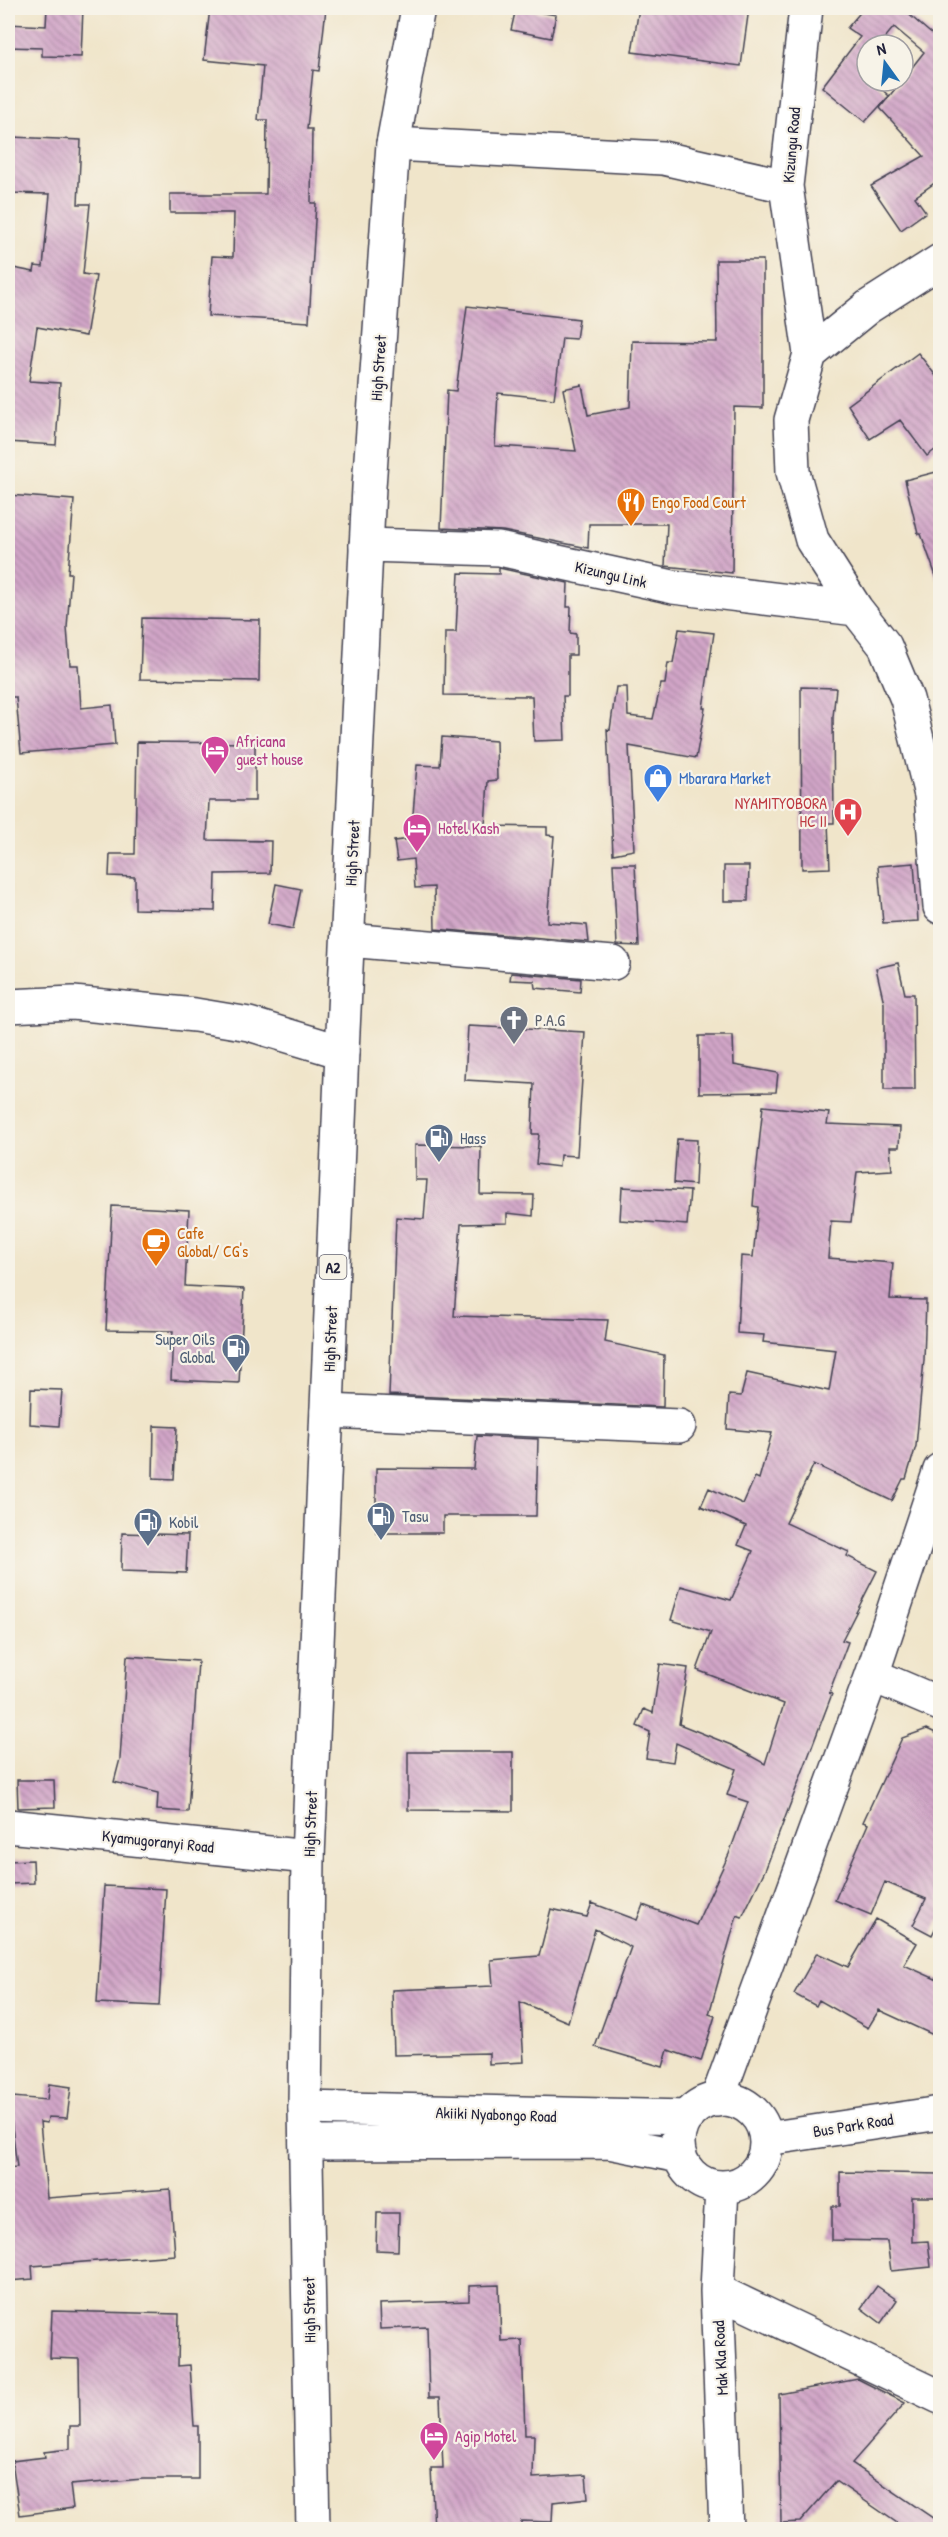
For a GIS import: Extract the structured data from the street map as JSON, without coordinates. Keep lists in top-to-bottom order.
{
  "streets": {
    "street": [
      "Kizungu Road",
      "High Street",
      "Kizungu Link",
      "A2",
      "Kyamugoranyi Road",
      "Akiiki Nyabongo Road",
      "Bus Park Road",
      "Mak Kla Road"
    ]
  },
  "crossings": [
    ["High Street", "Kizungu Link"],
    ["High Street", "Kyamugoranyi Road"],
    ["High Street", "Akiiki Nyabongo Road"],
    ["Akiiki Nyabongo Road", "Bus Park Road"],
    ["Akiiki Nyabongo Road", "Mak Kla Road"],
    ["Bus Park Road", "Mak Kla Road"]
  ],
  "places": {
    "restaurant": ["Engo Food Court"],
    "hotel": ["Africana guest house", "Hotel Kash", "Agip Motel"],
    "shop": ["Mbarara Market"],
    "hospital": ["NYAMITYOBORA HC II"],
    "church": ["P.A.G"],
    "fuel station": [
      "Hass",
      "Super Oils Global",
      "Tasu",
      "Kobil"
    ],
    "cafe": ["Cafe Global/ CG's"]
  },
  "north": "top"
}
